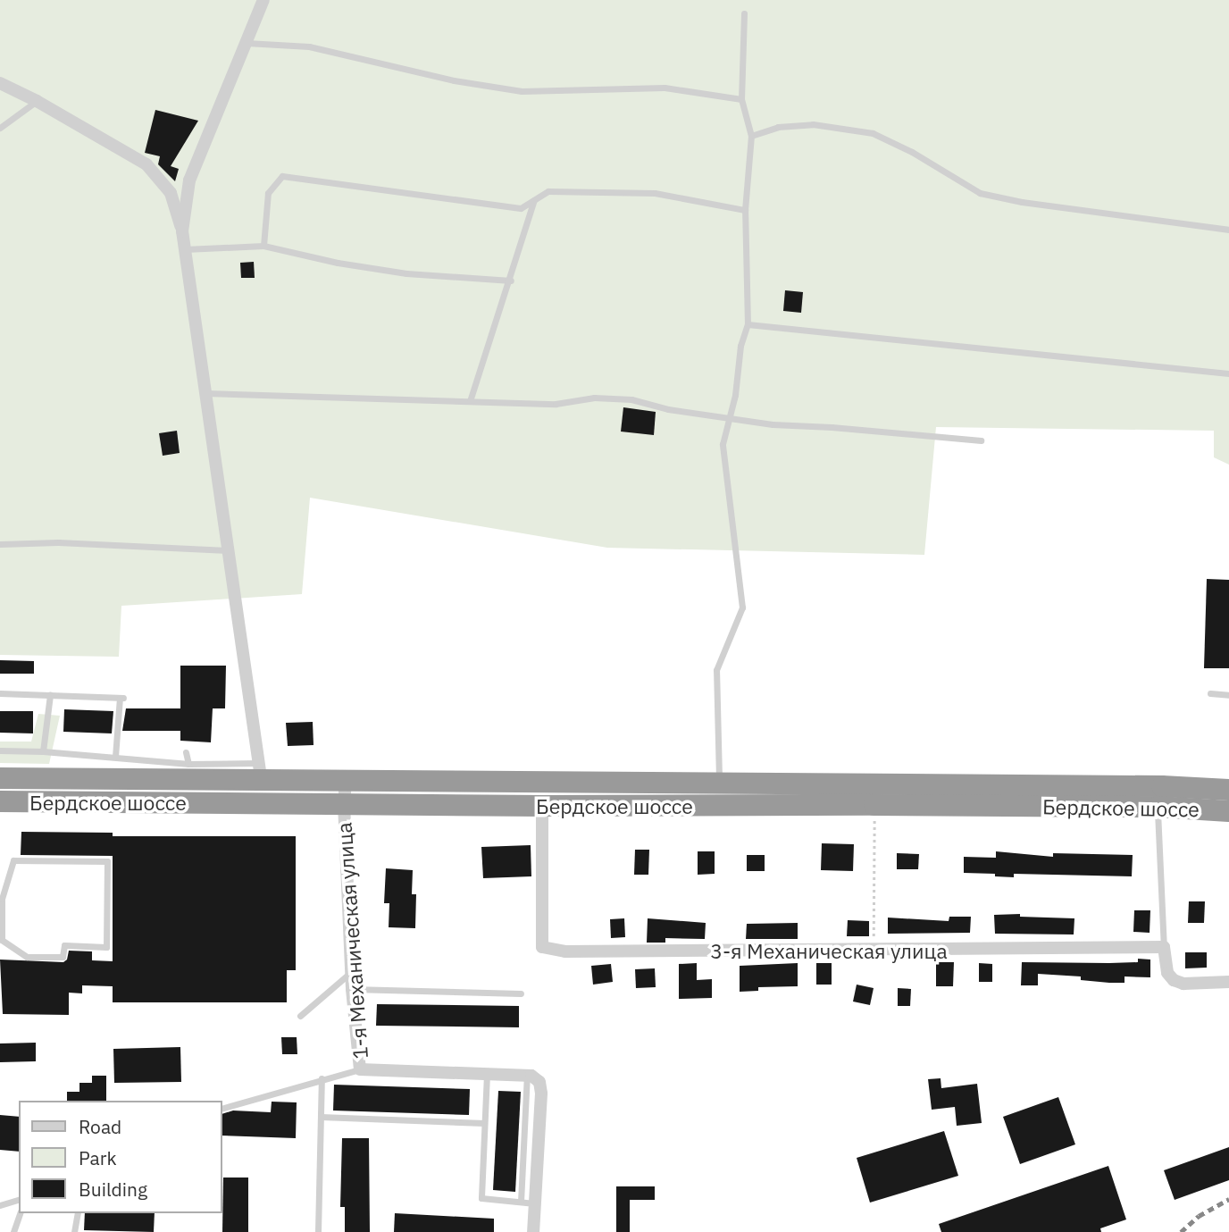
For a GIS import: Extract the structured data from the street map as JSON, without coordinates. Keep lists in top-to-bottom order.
{
  "streets": {
    "highway": ["Бердское шоссе"],
    "street": ["1-я Механическая улица", "3-я Механическая улица"]
  },
  "crossings": [
    ["Бердское шоссе", "1-я Механическая улица"],
    ["Бердское шоссе", "3-я Механическая улица"]
  ],
  "legend": ["Road", "Park", "Building"]
}
